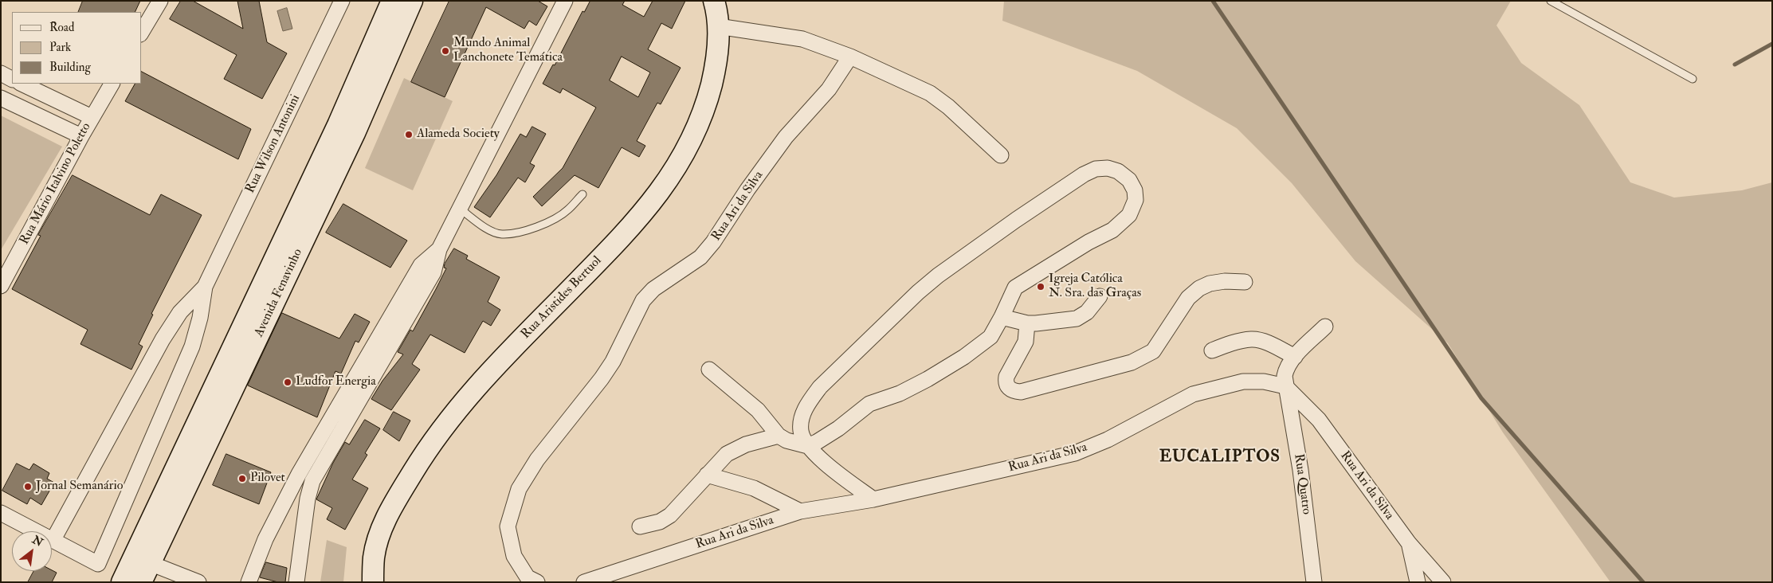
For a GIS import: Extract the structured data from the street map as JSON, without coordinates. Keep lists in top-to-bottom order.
{
  "streets": {
    "street": [
      "Rua Wilson Antonini",
      "Rua Mário Italvino Poletto",
      "Rua Ari da Silva",
      "Avenida Fenavinho",
      "Rua Aristides Bertuol",
      "Rua Quatro"
    ]
  },
  "crossings": [
    ["Rua Ari da Silva", "Rua Quatro"]
  ],
  "districts": ["EUCALIPTOS"],
  "places": [
    "Mundo Animal Lanchonete Temática",
    "Alameda Society",
    "Igreja Católica N. Sra. das Graças",
    "Ludfor Energia",
    "Pilovet",
    "Jornal Semanário"
  ],
  "legend": ["Road", "Park", "Building"],
  "north": "top right"
}
